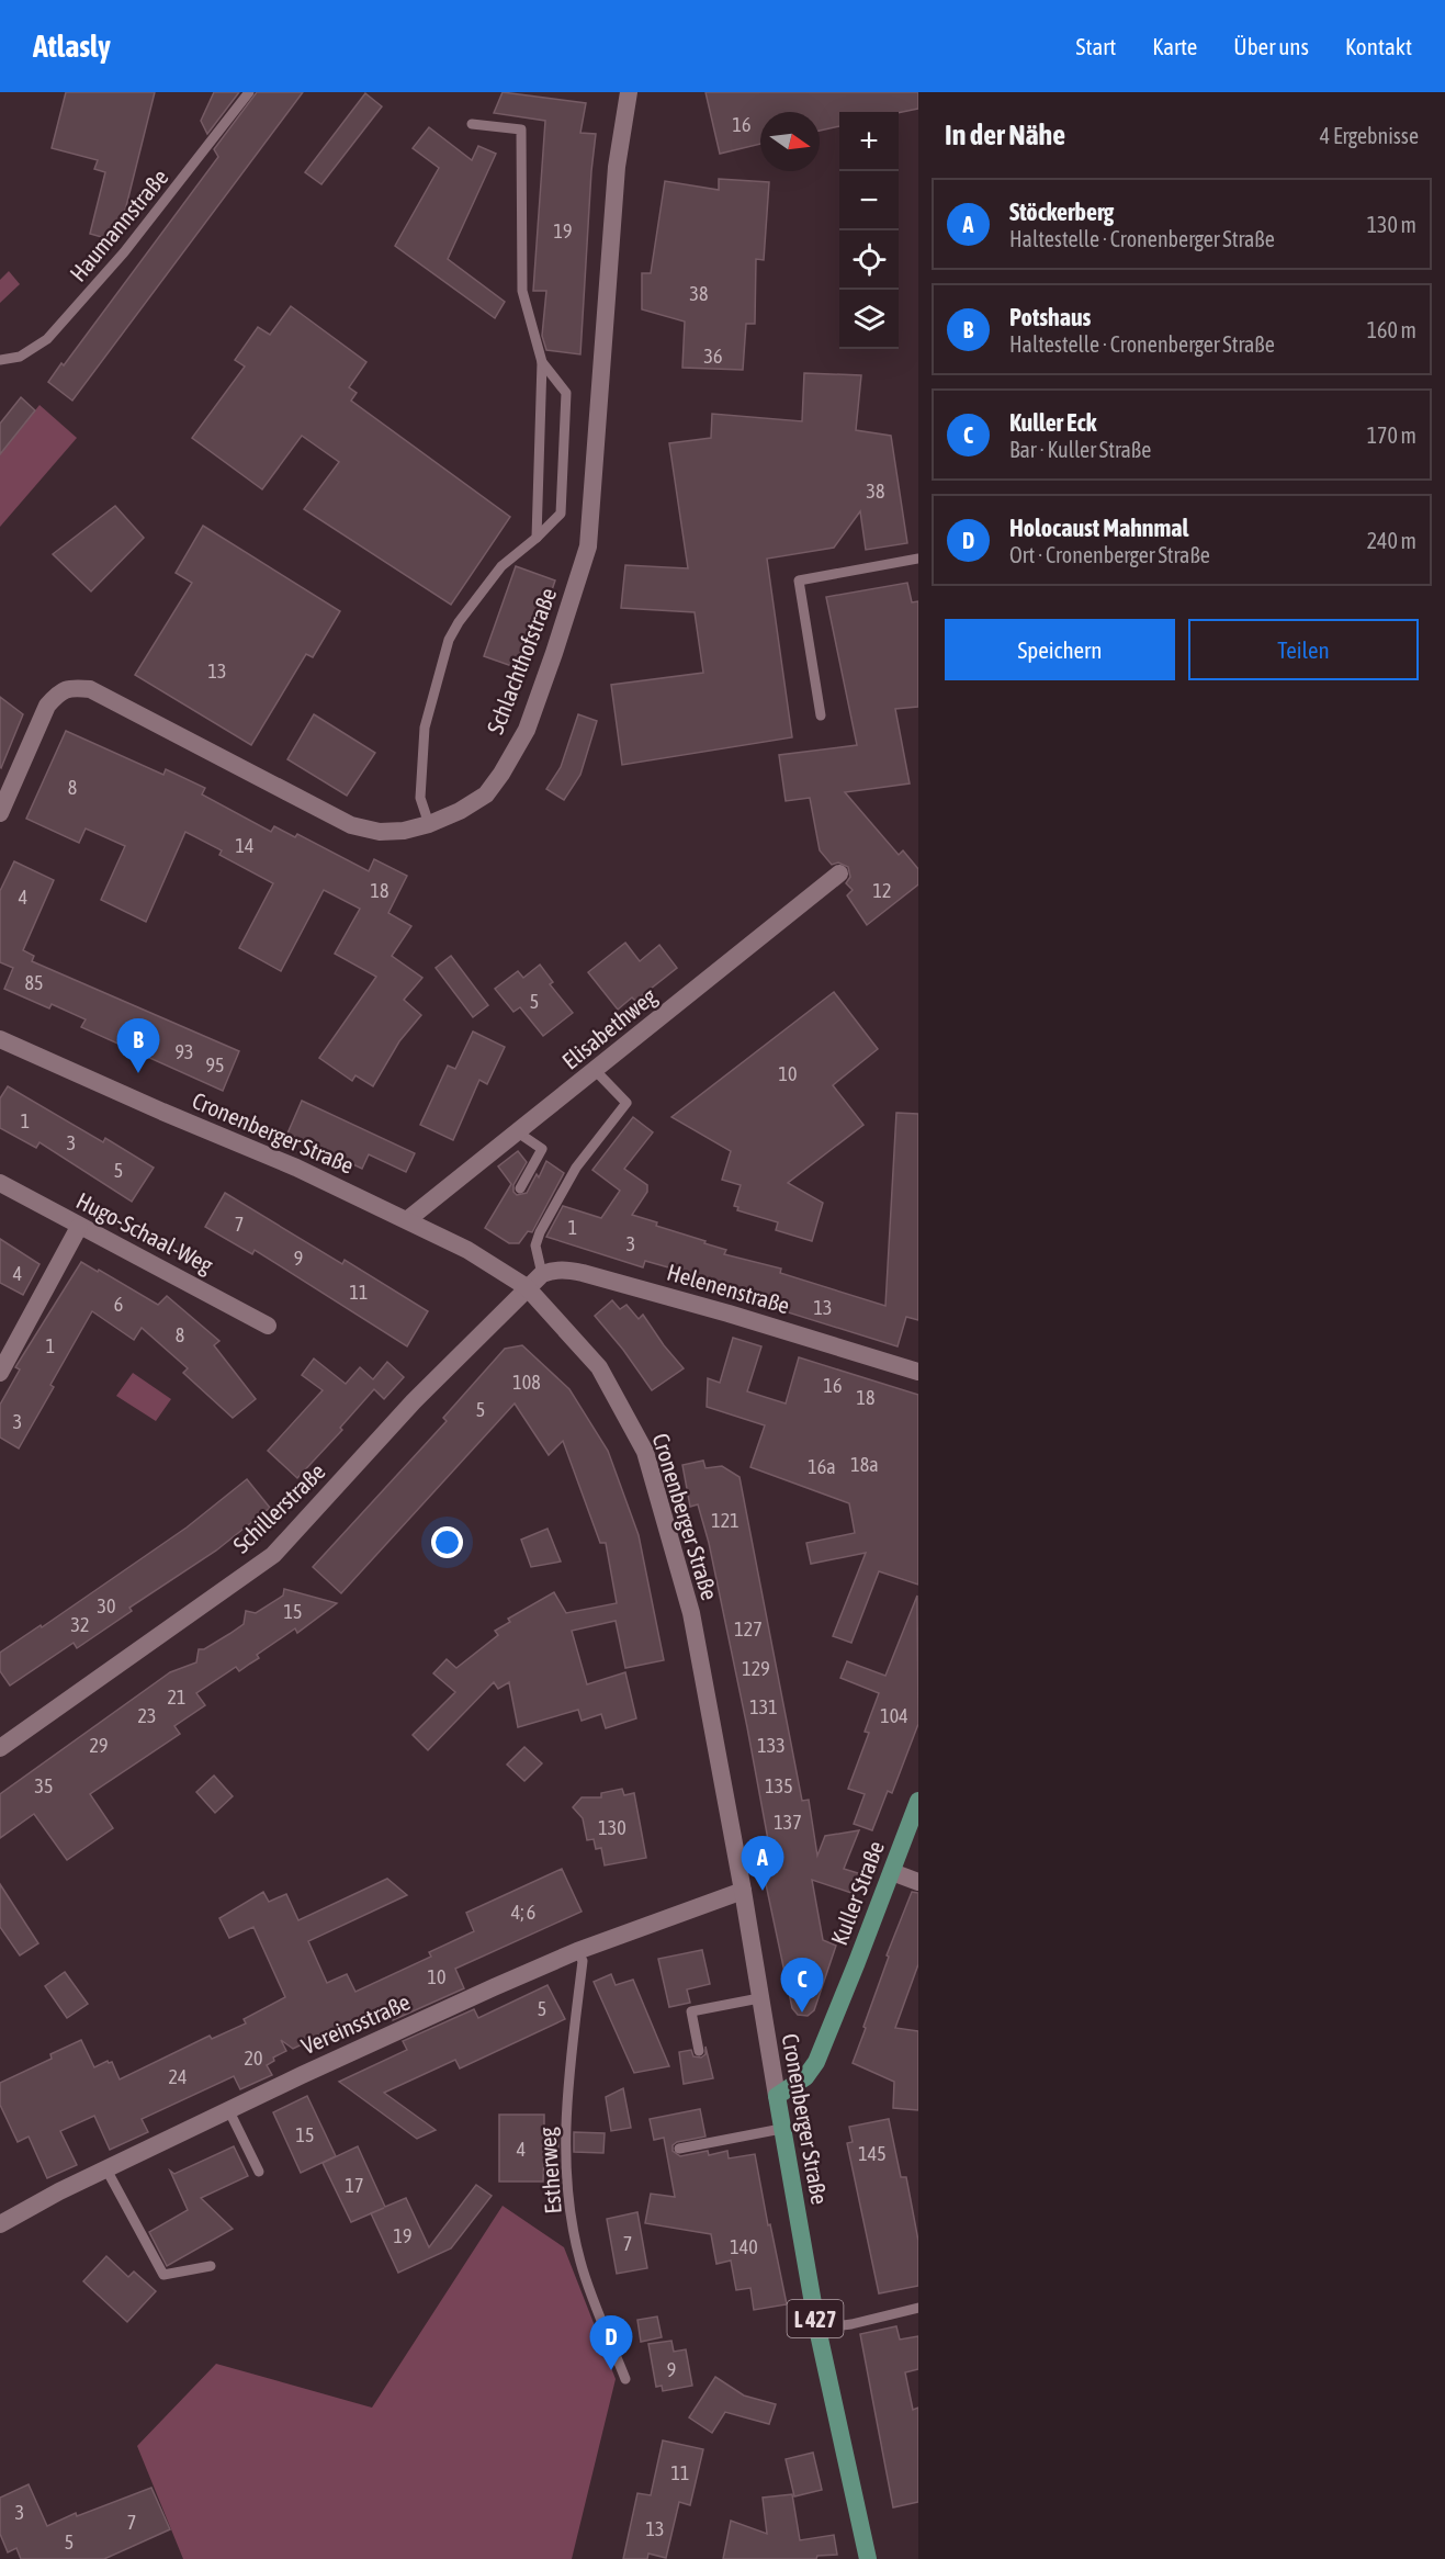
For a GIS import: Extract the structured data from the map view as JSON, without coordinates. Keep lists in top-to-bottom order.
{
  "streets": {
    "main road": ["Cronenberger Straße", "Kuller Straße", "L 427"],
    "street": [
      "Schlachthofstraße",
      "Elisabethweg",
      "Hugo-Schaal-Weg",
      "Helenenstraße",
      "Schillerstraße",
      "Vereinsstraße"
    ],
    "lane": ["Haumannstraße", "Estherweg"]
  },
  "crossings": [
    ["Elisabethweg", "Cronenberger Straße"],
    ["Cronenberger Straße", "Helenenstraße"],
    ["Cronenberger Straße", "Schillerstraße"],
    ["Cronenberger Straße", "Kuller Straße"],
    ["Cronenberger Straße", "Vereinsstraße"],
    ["Helenenstraße", "Schillerstraße"],
    ["Vereinsstraße", "Estherweg"]
  ],
  "house_numbers": [
    "16",
    "19",
    "38",
    "36",
    "38",
    "13",
    "8",
    "14",
    "18",
    "12",
    "4",
    "85",
    "5",
    "93",
    "95",
    "10",
    "1",
    "3",
    "5",
    "7",
    "1",
    "3",
    "9",
    "4",
    "11",
    "6",
    "13",
    "8",
    "1",
    "108",
    "16",
    "18",
    "5",
    "3",
    "18a",
    "16a",
    "121",
    "30",
    "15",
    "32",
    "127",
    "129",
    "21",
    "131",
    "23",
    "104",
    "29",
    "133",
    "35",
    "135",
    "137",
    "130",
    "4; 6",
    "10",
    "5",
    "20",
    "24",
    "15",
    "4",
    "145",
    "17",
    "19",
    "7",
    "140",
    "9",
    "11",
    "3",
    "7",
    "13",
    "5"
  ],
  "north": "right",
  "page": {
    "header": "Atlasly",
    "nav": [
      "Start",
      "Karte",
      "Über uns",
      "Kontakt"
    ],
    "heading": ["In der Nähe", "4 Ergebnisse"],
    "map_buttons": ["+", "−"],
    "list": [
      {
        "mark": "A",
        "name": "Stöckerberg",
        "note": "Haltestelle · Cronenberger Straße",
        "value": "130 m"
      },
      {
        "mark": "B",
        "name": "Potshaus",
        "note": "Haltestelle · Cronenberger Straße",
        "value": "160 m"
      },
      {
        "mark": "C",
        "name": "Kuller Eck",
        "note": "Bar · Kuller Straße",
        "value": "170 m"
      },
      {
        "mark": "D",
        "name": "Holocaust Mahnmal",
        "note": "Ort · Cronenberger Straße",
        "value": "240 m"
      }
    ],
    "buttons": ["Speichern", "Teilen"],
    "pins": [
      "B",
      "A",
      "C",
      "D"
    ]
  }
}
